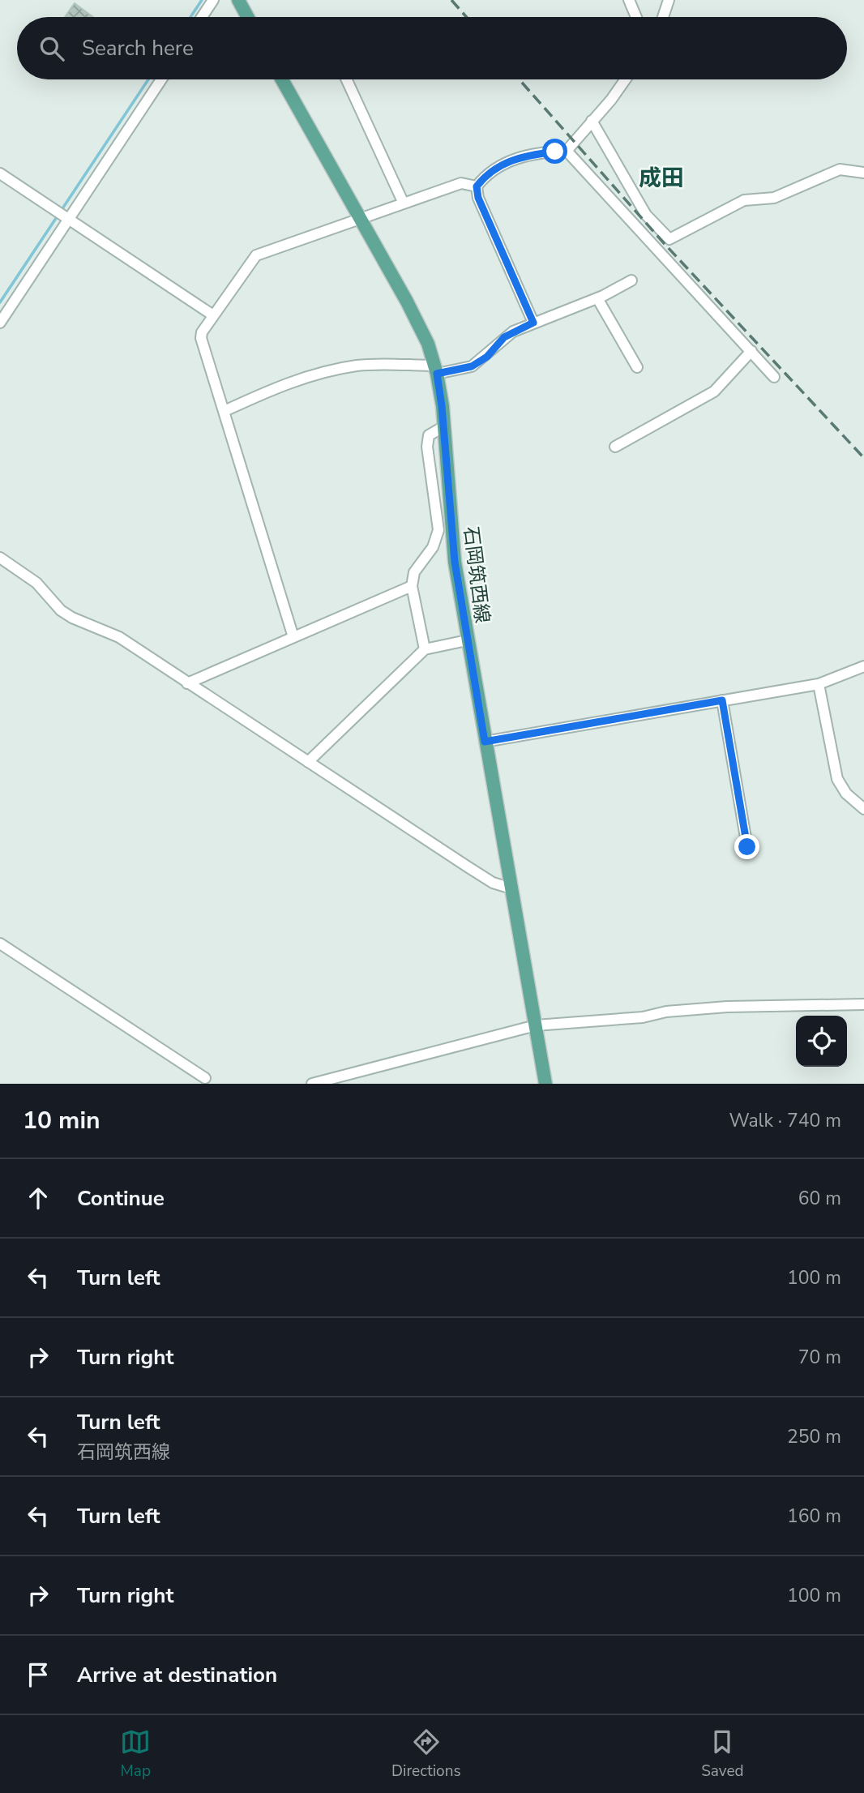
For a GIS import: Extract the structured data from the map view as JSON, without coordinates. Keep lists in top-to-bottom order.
{
  "streets": {
    "main road": ["石岡筑西線"]
  },
  "districts": ["成田"],
  "page": {
    "search": "Search here",
    "heading": ["10 min", "Walk · 740 m"],
    "list": [
      ["Continue", "60 m"],
      ["Turn left", "100 m"],
      ["Turn right", "70 m"],
      ["Turn left", "石岡筑西線", "250 m"],
      ["Turn left", "160 m"],
      ["Turn right", "100 m"],
      "Arrive at destination"
    ],
    "nav": ["Map", "Directions", "Saved"]
  }
}
